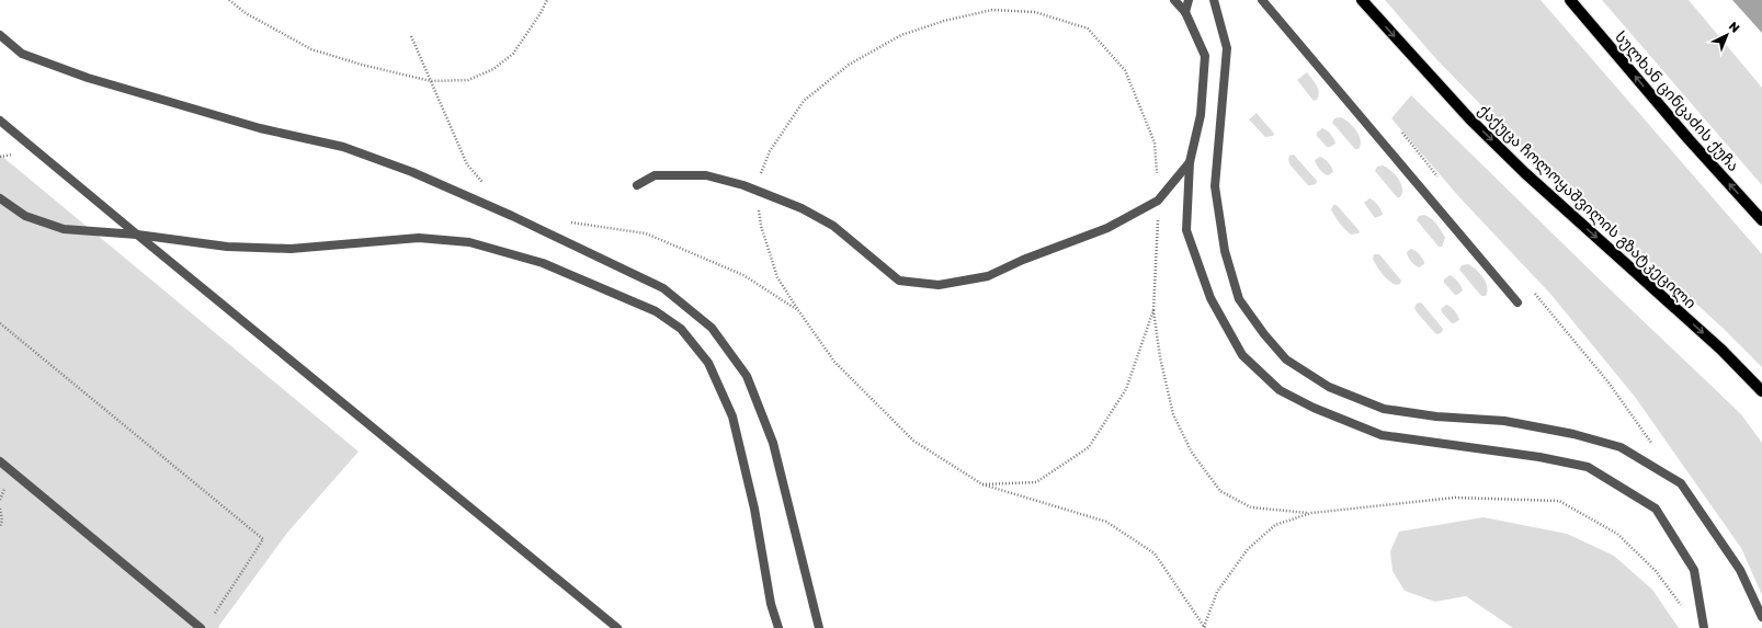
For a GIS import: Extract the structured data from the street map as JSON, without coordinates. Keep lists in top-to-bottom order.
{
  "streets": {
    "main road": ["სულხან ცინცაძის ქუჩა", "ქაქუცა ჩოლოყაშვილის გზატკეცილი"]
  },
  "one_way": ["სულხან ცინცაძის ქუჩა", "ქაქუცა ჩოლოყაშვილის გზატკეცილი"],
  "north": "top right"
}
